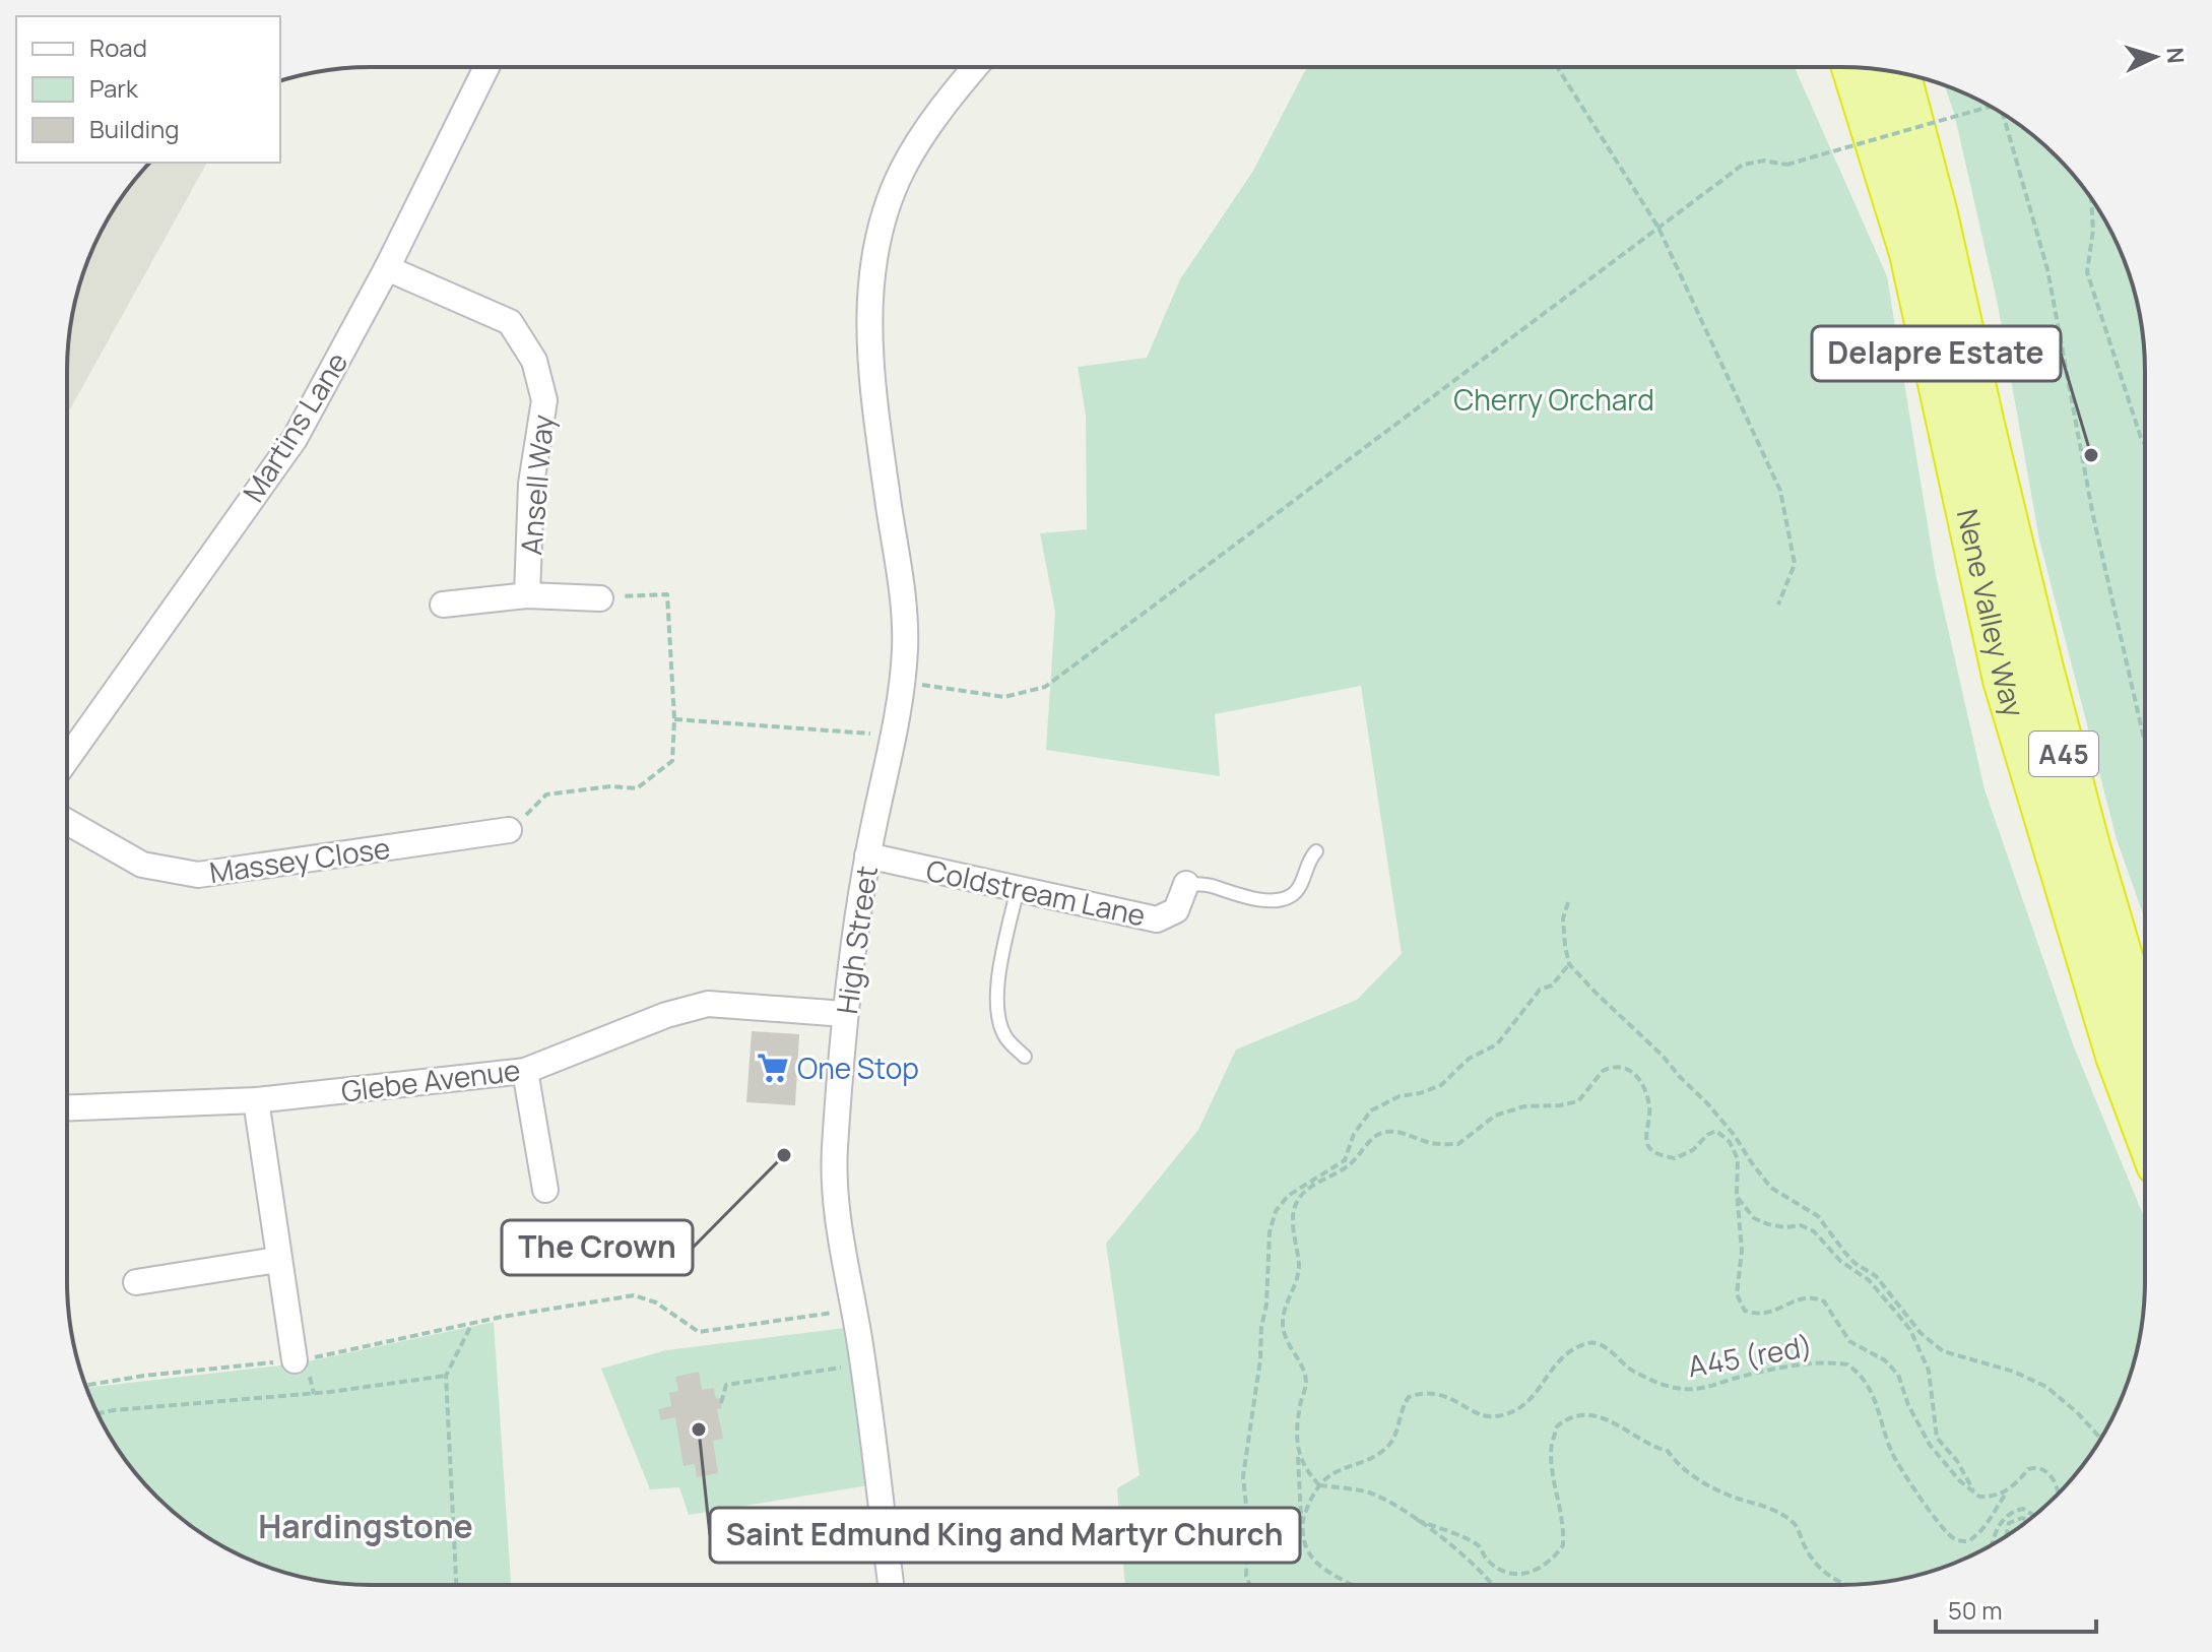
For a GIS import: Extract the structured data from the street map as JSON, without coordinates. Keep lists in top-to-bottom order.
{
  "streets": {
    "highway": ["Nene Valley Way", "A45"],
    "street": [
      "Martins Lane",
      "Ansell Way",
      "Massey Close",
      "Coldstream Lane",
      "High Street",
      "Glebe Avenue"
    ],
    "path": ["A45 (red)"]
  },
  "crossings": [
    ["Martins Lane", "Ansell Way"],
    ["Coldstream Lane", "High Street"],
    ["High Street", "Glebe Avenue"]
  ],
  "districts": ["Hardingstone"],
  "parks": ["Cherry Orchard"],
  "places": {
    "other": ["Delapre Estate", "The Crown", "Saint Edmund King and Martyr Church"],
    "supermarket": ["One Stop"]
  },
  "legend": ["Road", "Park", "Building"],
  "scale_bar": "50 m",
  "north": "right"
}
